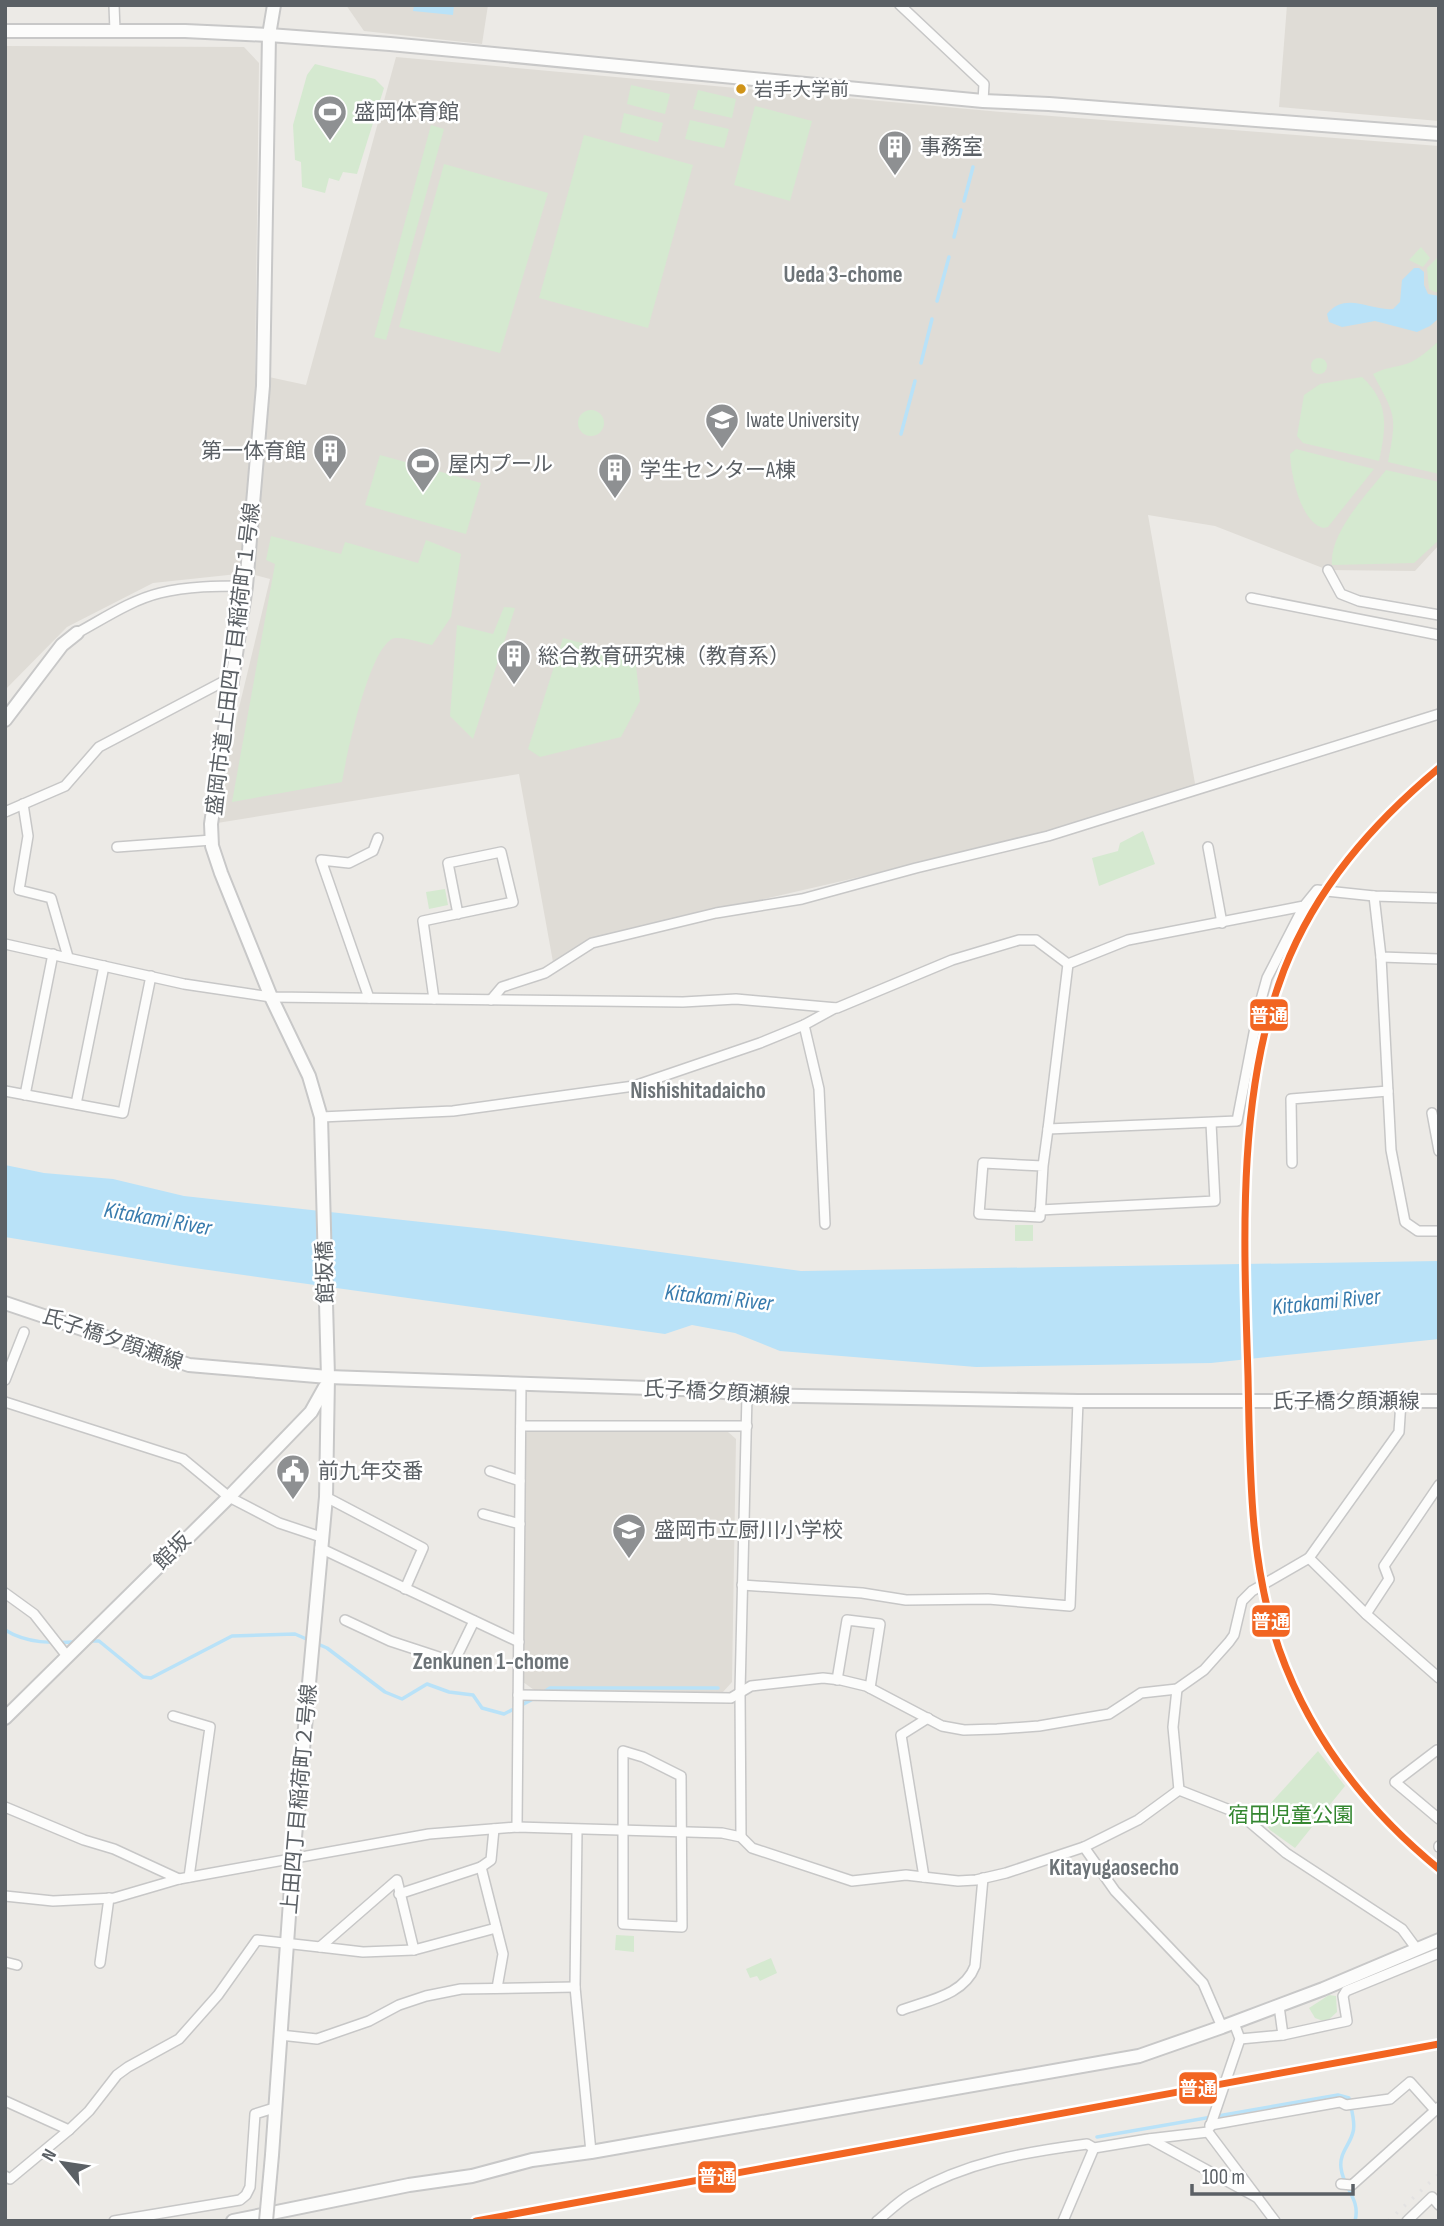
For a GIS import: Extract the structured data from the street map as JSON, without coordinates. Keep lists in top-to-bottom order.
{
  "streets": {
    "street": [
      "盛岡市道上田四丁目稲荷町１号線",
      "館坂橋",
      "氏子橋夕顔瀬線",
      "館坂",
      "上田四丁目稲荷町２号線"
    ]
  },
  "crossings": [
    ["盛岡市道上田四丁目稲荷町１号線", "館坂橋"],
    ["館坂橋", "氏子橋夕顔瀬線"],
    ["館坂橋", "館坂"],
    ["館坂橋", "上田四丁目稲荷町２号線"],
    ["氏子橋夕顔瀬線", "館坂"],
    ["氏子橋夕顔瀬線", "上田四丁目稲荷町２号線"],
    ["館坂", "上田四丁目稲荷町２号線"]
  ],
  "districts": [
    "Ueda 3-chome",
    "Nishishitadaicho",
    "Zenkunen 1-chome",
    "Kitayugaosecho"
  ],
  "water": ["Kitakami River"],
  "parks": ["宿田児童公園"],
  "places": {
    "other": ["岩手大学前"],
    "sports": ["盛岡体育館", "屋内プール"],
    "building": [
      "事務室",
      "第一体育館",
      "学生センターA棟",
      "総合教育研究棟（教育系）"
    ],
    "school or university": ["Iwate University", "盛岡市立厨川小学校"],
    "public building": ["前九年交番"]
  },
  "lines": ["transit line 普通"],
  "scale_bar": "100 m",
  "north": "top left"
}
